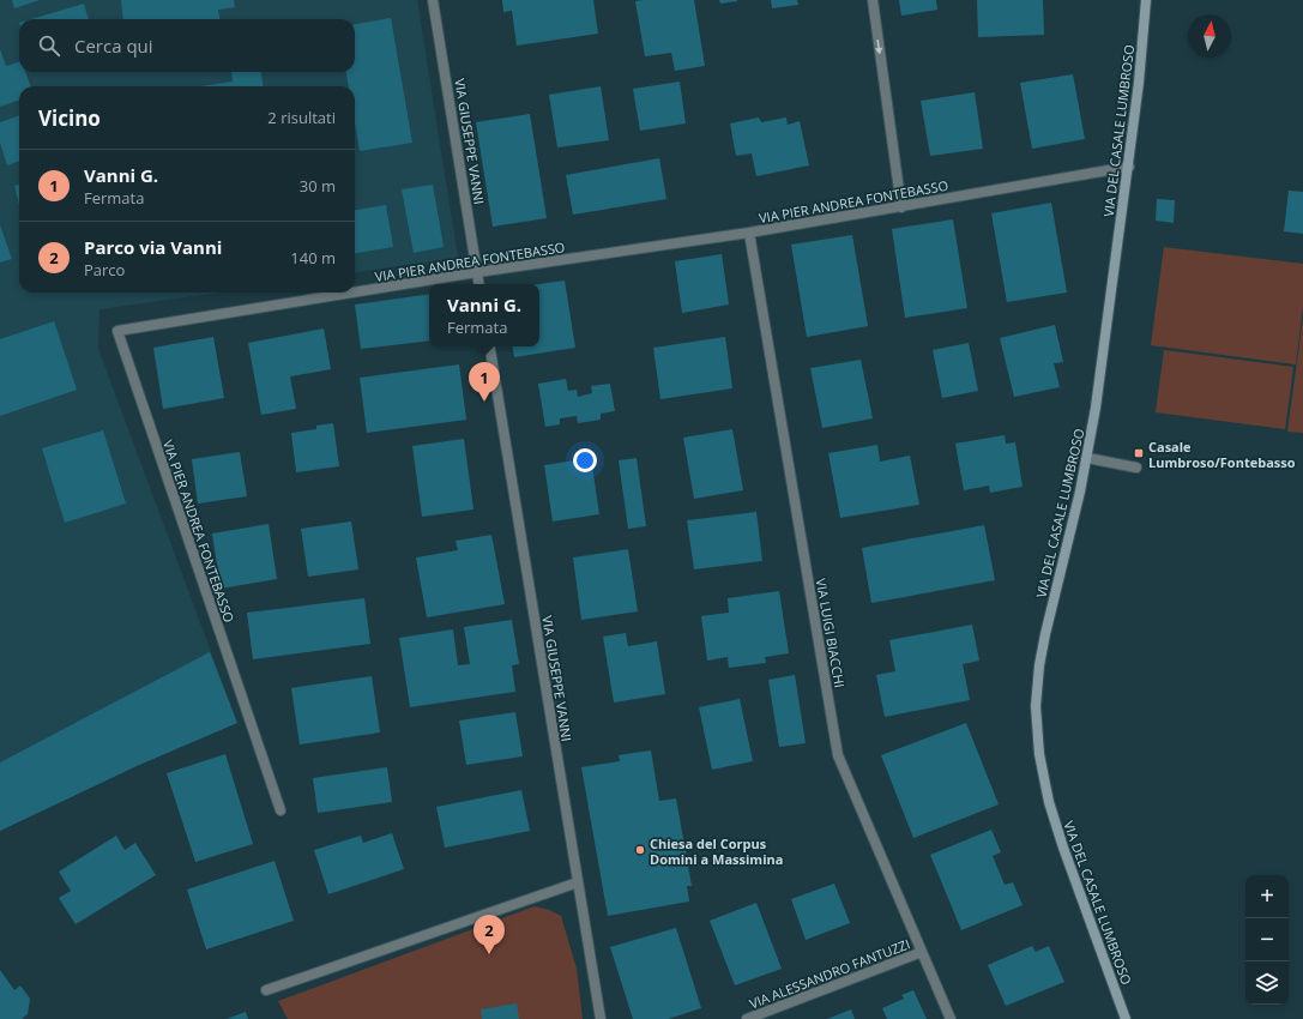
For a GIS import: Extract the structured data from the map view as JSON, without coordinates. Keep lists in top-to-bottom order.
{
  "streets": {
    "street": [
      "VIA DEL CASALE LUMBROSO",
      "VIA GIUSEPPE VANNI",
      "VIA PIER ANDREA FONTEBASSO",
      "VIA LUIGI BIACCHI",
      "VIA ALESSANDRO FANTUZZI"
    ]
  },
  "crossings": [
    ["VIA DEL CASALE LUMBROSO", "VIA PIER ANDREA FONTEBASSO"],
    ["VIA GIUSEPPE VANNI", "VIA PIER ANDREA FONTEBASSO"],
    ["VIA PIER ANDREA FONTEBASSO", "VIA LUIGI BIACCHI"],
    ["VIA LUIGI BIACCHI", "VIA ALESSANDRO FANTUZZI"]
  ],
  "places": {
    "transit": ["Casale Lumbroso/Fontebasso"],
    "other": ["Chiesa del Corpus Domini a Massimina"]
  },
  "north": "top",
  "page": {
    "search": "Cerca qui",
    "heading": ["Vicino", "2 risultati"],
    "list": [
      {
        "mark": "1",
        "name": "Vanni G.",
        "note": "Fermata",
        "value": "30 m"
      },
      {
        "mark": "2",
        "name": "Parco via Vanni",
        "note": "Parco",
        "value": "140 m"
      }
    ],
    "popup": ["Vanni G.", "Fermata"],
    "pins": ["1", "2"],
    "map_buttons": ["+", "−"]
  }
}
